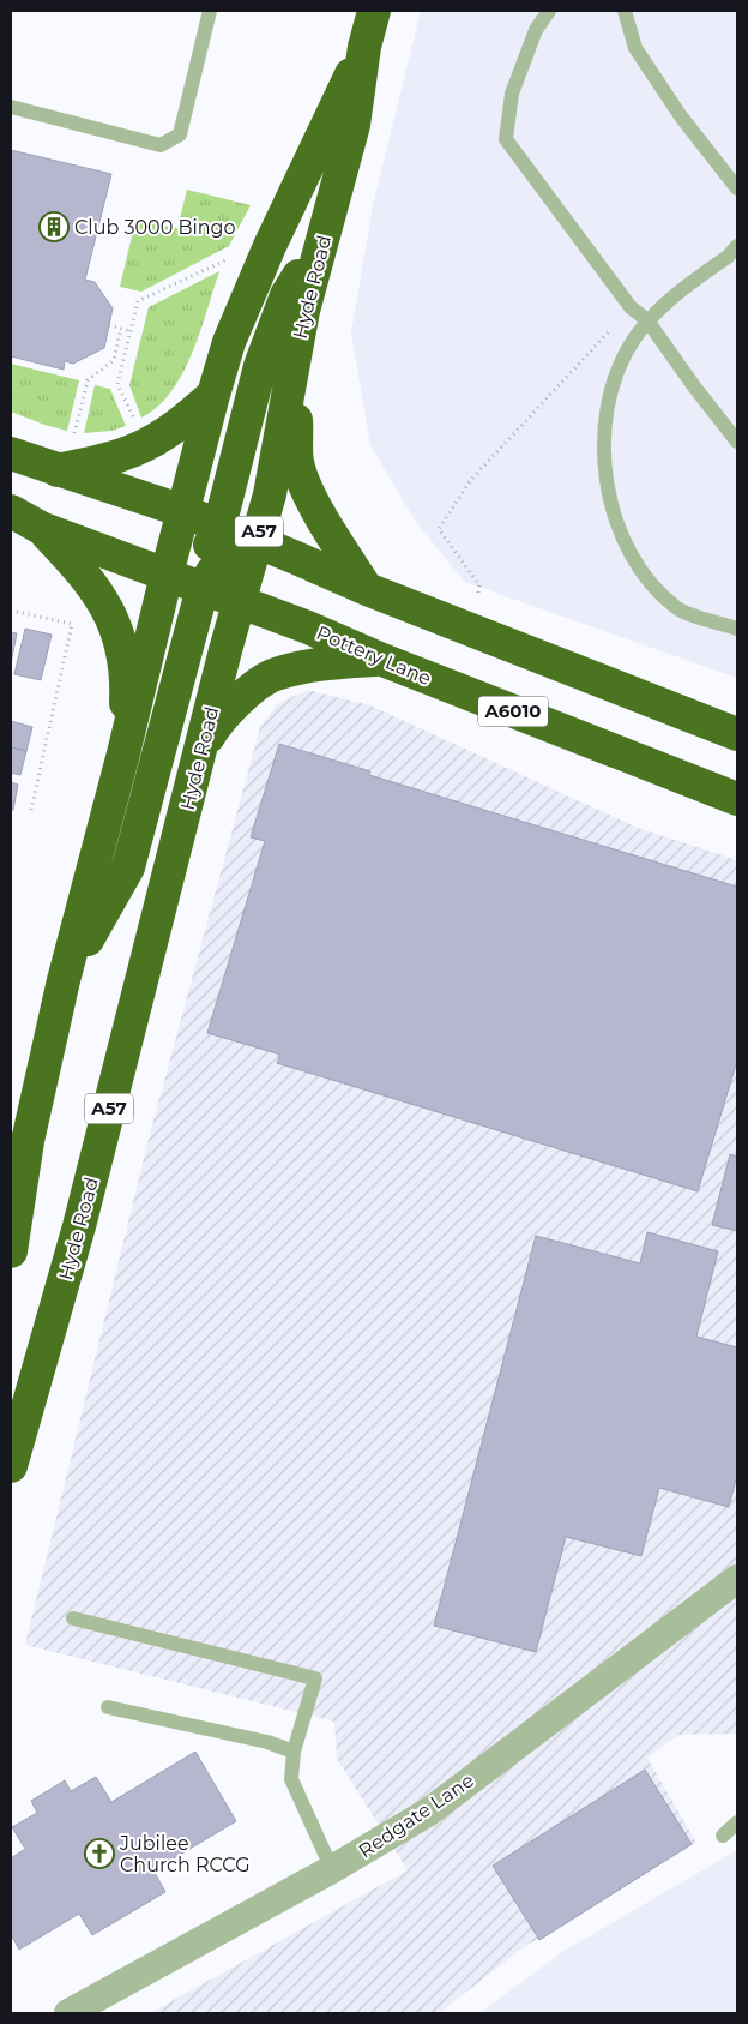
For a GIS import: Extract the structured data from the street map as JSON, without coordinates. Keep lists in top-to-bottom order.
{
  "streets": {
    "highway": [
      "Hyde Road",
      "A57",
      "Pottery Lane",
      "A6010"
    ],
    "street": ["Redgate Lane"]
  },
  "crossings": [
    ["Hyde Road", "A57"],
    ["Hyde Road", "Pottery Lane"],
    ["A57", "Pottery Lane"]
  ],
  "places": {
    "building": ["Club 3000 Bingo"],
    "church": ["Jubilee Church RCCG"]
  }
}
